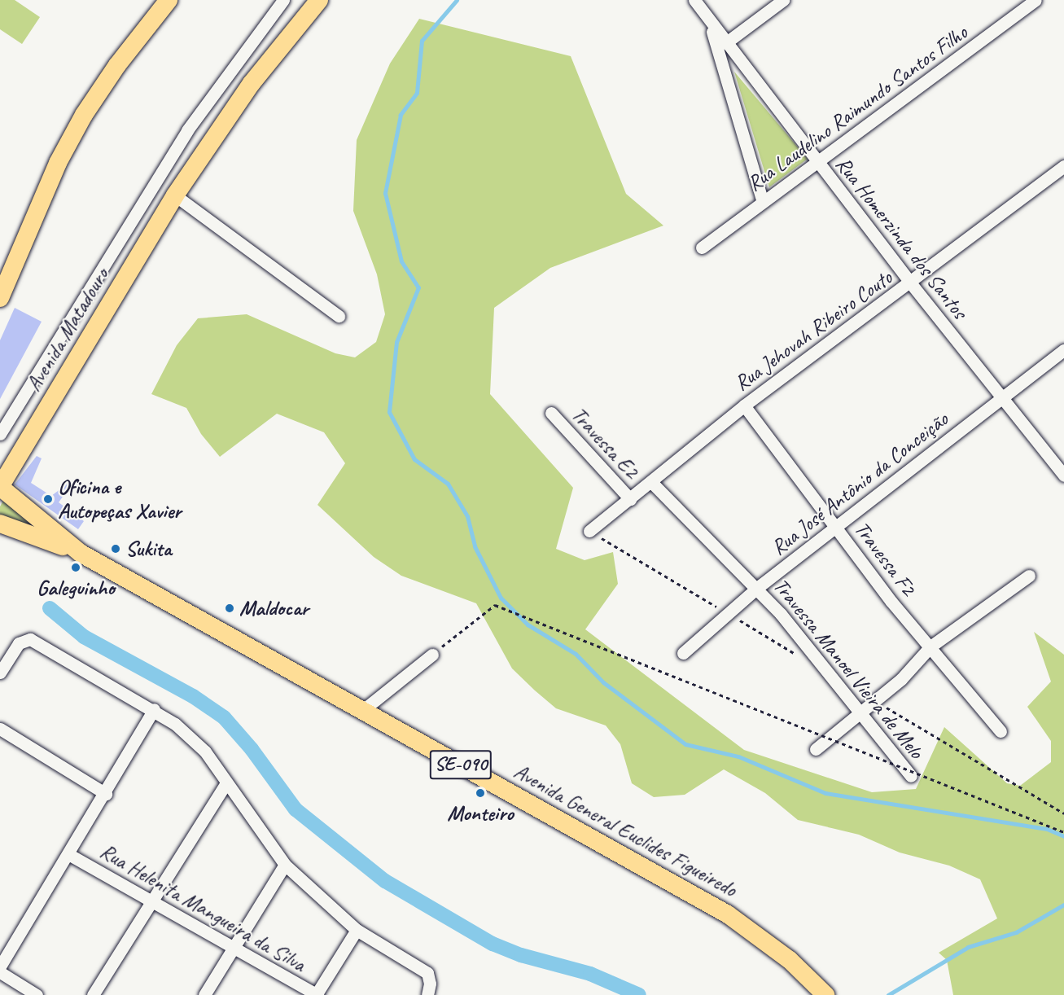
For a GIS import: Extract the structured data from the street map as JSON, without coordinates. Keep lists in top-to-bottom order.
{
  "streets": {
    "main road": ["Avenida Matadouro", "SE-090", "Avenida General Euclides Figueiredo"],
    "street": [
      "Rua Laudelino Raimundo Santos Filho",
      "Rua Homerzinda dos Santos",
      "Rua Jehovah Ribeiro Couto",
      "Travessa E2",
      "Rua José Antônio da Conceição",
      "Travessa F2",
      "Travessa Manoel Vieira de Melo",
      "Rua Helenita Mangueira da Silva"
    ]
  },
  "crossings": [
    ["Rua Laudelino Raimundo Santos Filho", "Rua Homerzinda dos Santos"],
    ["Rua Homerzinda dos Santos", "Rua Jehovah Ribeiro Couto"],
    ["Rua Homerzinda dos Santos", "Rua José Antônio da Conceição"],
    ["Avenida Matadouro", "Avenida General Euclides Figueiredo"],
    ["Rua Jehovah Ribeiro Couto", "Travessa E2"],
    ["Rua Jehovah Ribeiro Couto", "Travessa F2"],
    ["Rua Jehovah Ribeiro Couto", "Travessa Manoel Vieira de Melo"],
    ["Rua José Antônio da Conceição", "Travessa F2"],
    ["Rua José Antônio da Conceição", "Travessa Manoel Vieira de Melo"]
  ],
  "places": [
    "Oficina e Autopeças Xavier",
    "Sukita",
    "Galeguinho",
    "Maldocar",
    "Monteiro"
  ]
}
